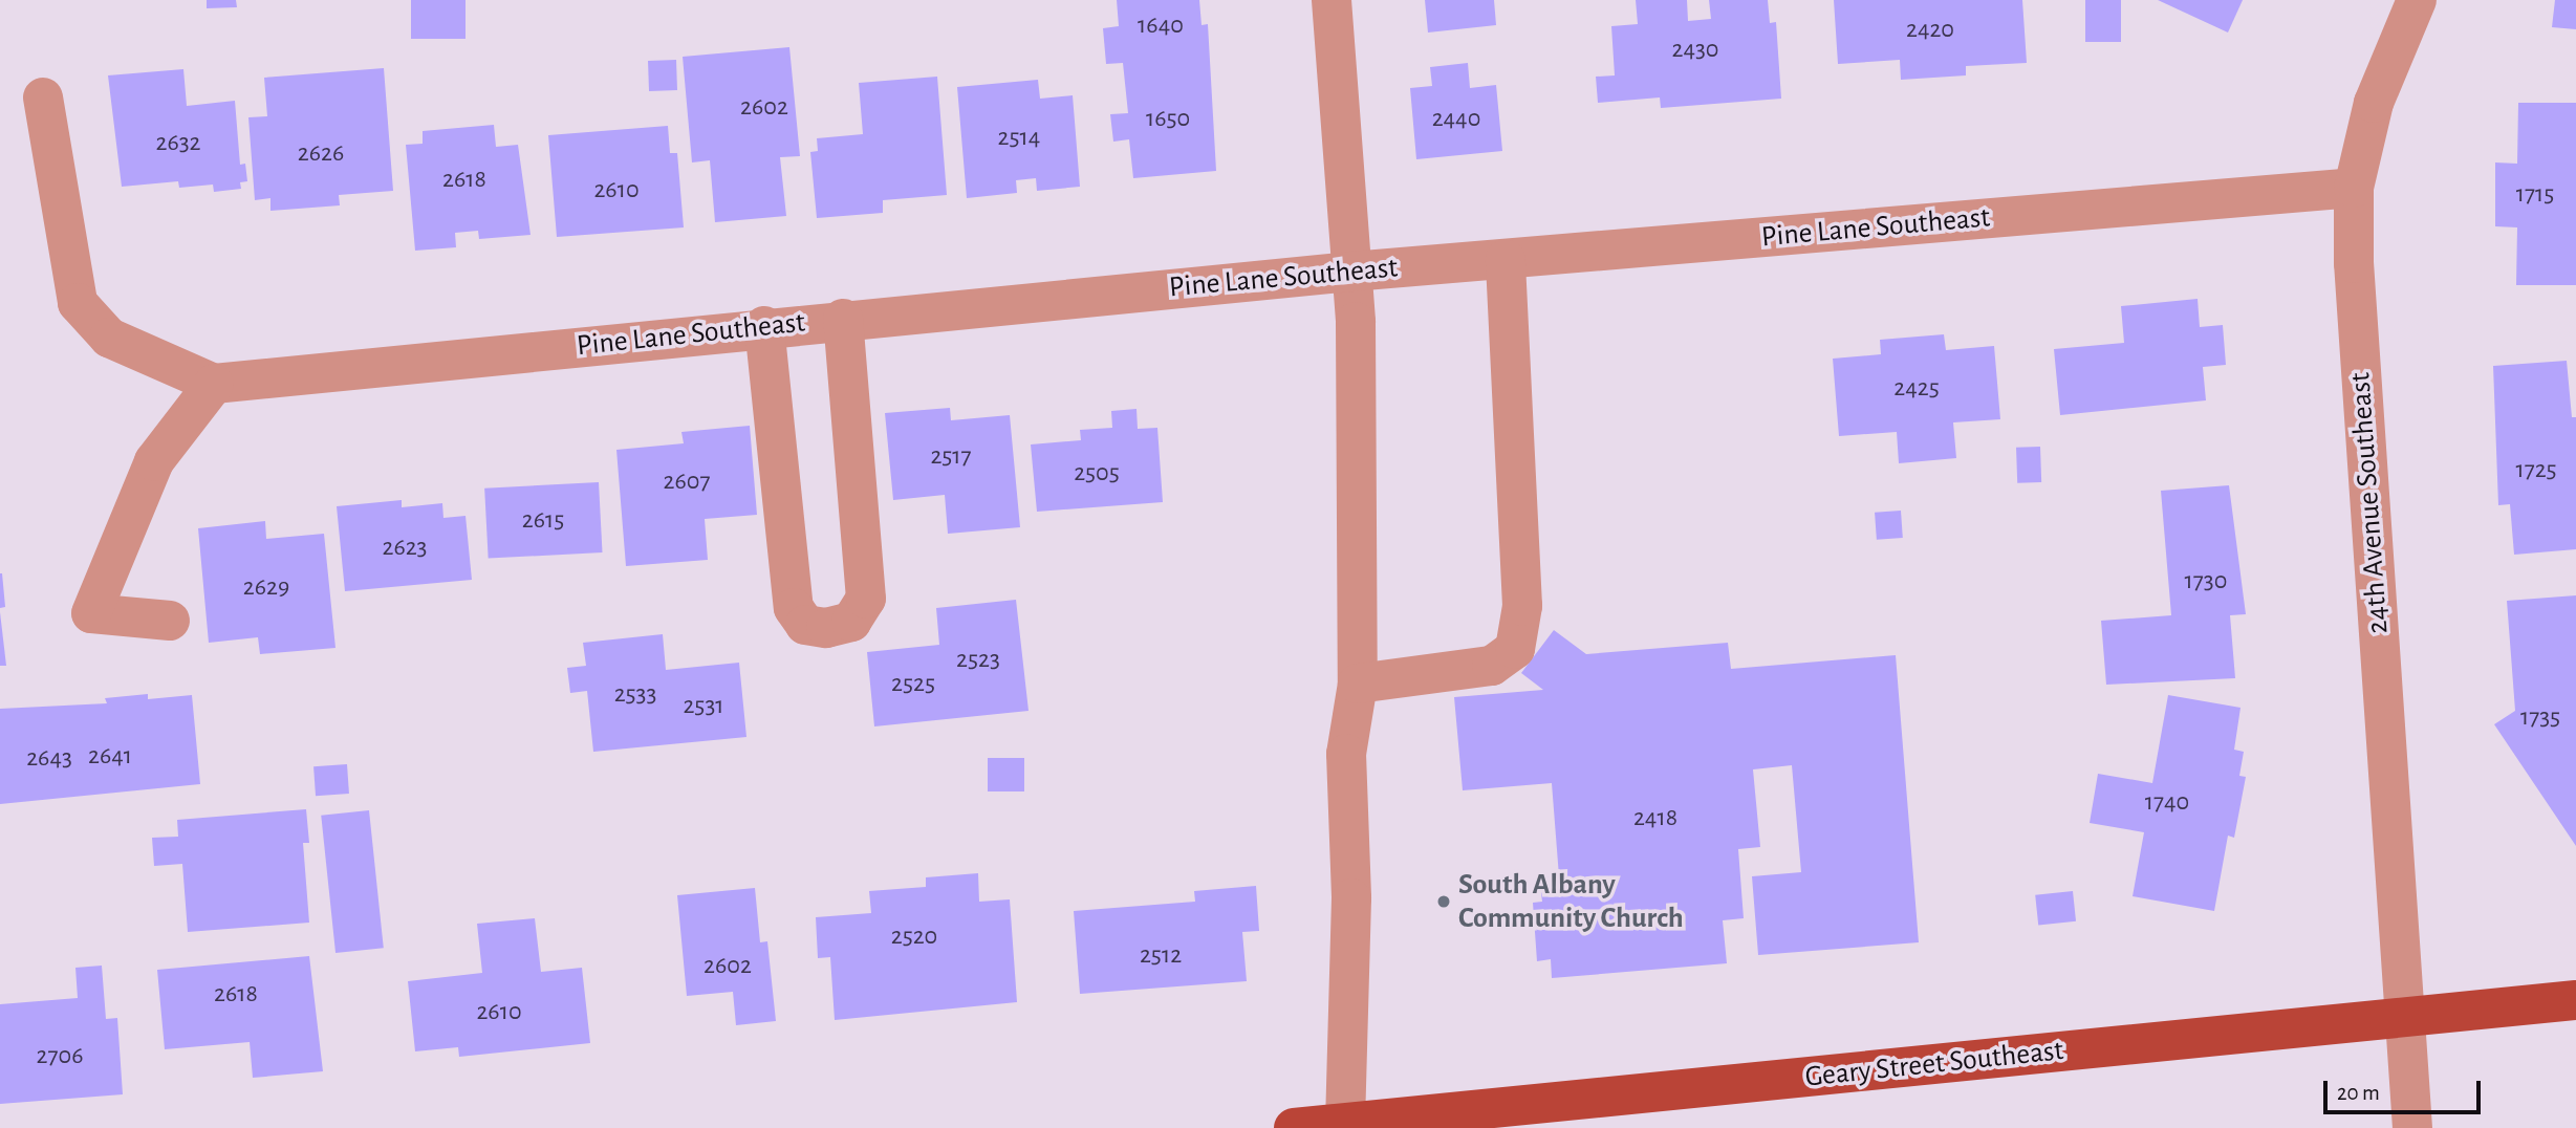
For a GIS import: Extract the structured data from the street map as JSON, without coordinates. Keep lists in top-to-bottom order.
{
  "streets": {
    "main road": ["Geary Street Southeast"],
    "street": ["Pine Lane Southeast", "24th Avenue Southeast"]
  },
  "crossings": [
    ["Pine Lane Southeast", "24th Avenue Southeast"],
    ["24th Avenue Southeast", "Geary Street Southeast"]
  ],
  "places": ["South Albany Community Church"],
  "house_numbers": [
    "1640",
    "2420",
    "2430",
    "2602",
    "1650",
    "2440",
    "2514",
    "2632",
    "2626",
    "2618",
    "2610",
    "1715",
    "2425",
    "2517",
    "1725",
    "2505",
    "2607",
    "2615",
    "2623",
    "1730",
    "2629",
    "2523",
    "2525",
    "2533",
    "2531",
    "1735",
    "2641",
    "2643",
    "1740",
    "2418",
    "2520",
    "2512",
    "2602",
    "2618",
    "2610",
    "2706"
  ],
  "scale_bar": "20 m"
}
